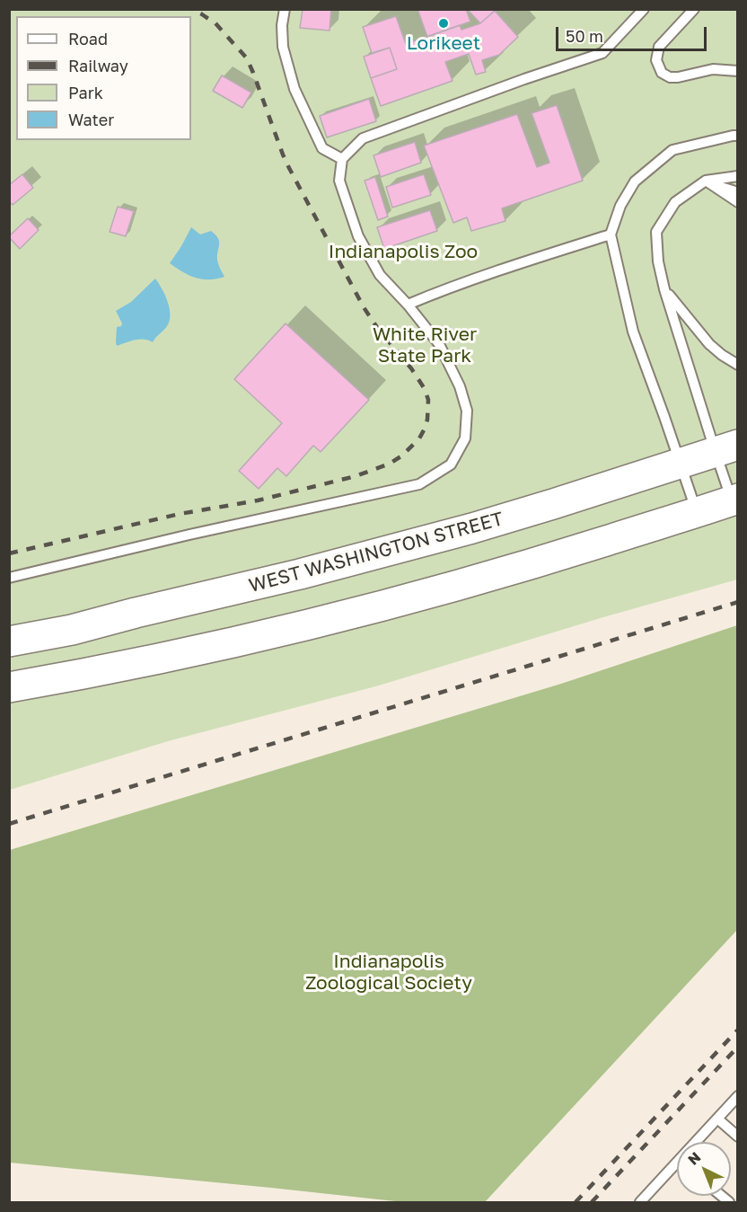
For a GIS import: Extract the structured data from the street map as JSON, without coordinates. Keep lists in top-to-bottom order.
{
  "streets": {
    "main road": ["WEST WASHINGTON STREET"]
  },
  "parks": ["Indianapolis Zoo", "White River State Park", "Indianapolis Zoological Society"],
  "places": ["Lorikeet"],
  "legend": [
    "Road",
    "Railway",
    "Park",
    "Water"
  ],
  "scale_bar": "50 m",
  "north": "top left"
}
